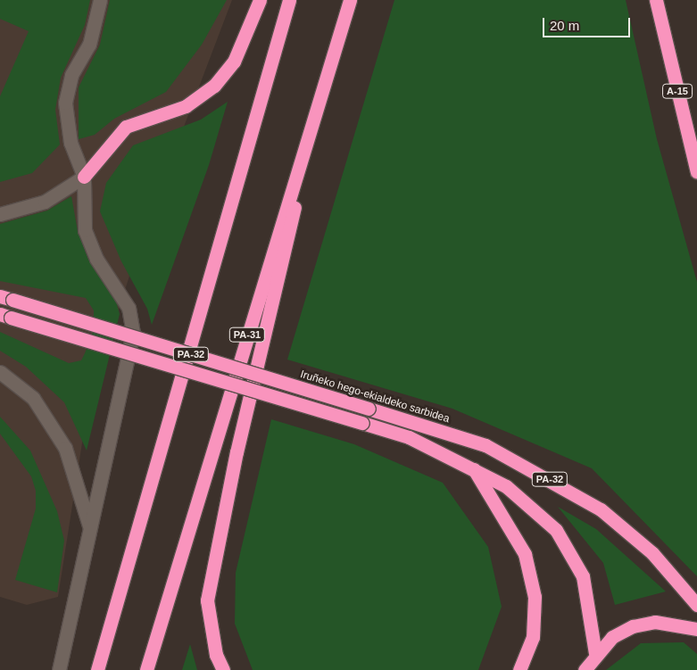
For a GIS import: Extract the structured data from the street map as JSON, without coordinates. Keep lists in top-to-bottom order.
{
  "streets": {
    "highway": [
      "A-15",
      "PA-31",
      "PA-32",
      "Iruñeko hego-ekialdeko sarbidea"
    ]
  },
  "scale_bar": "20 m"
}
